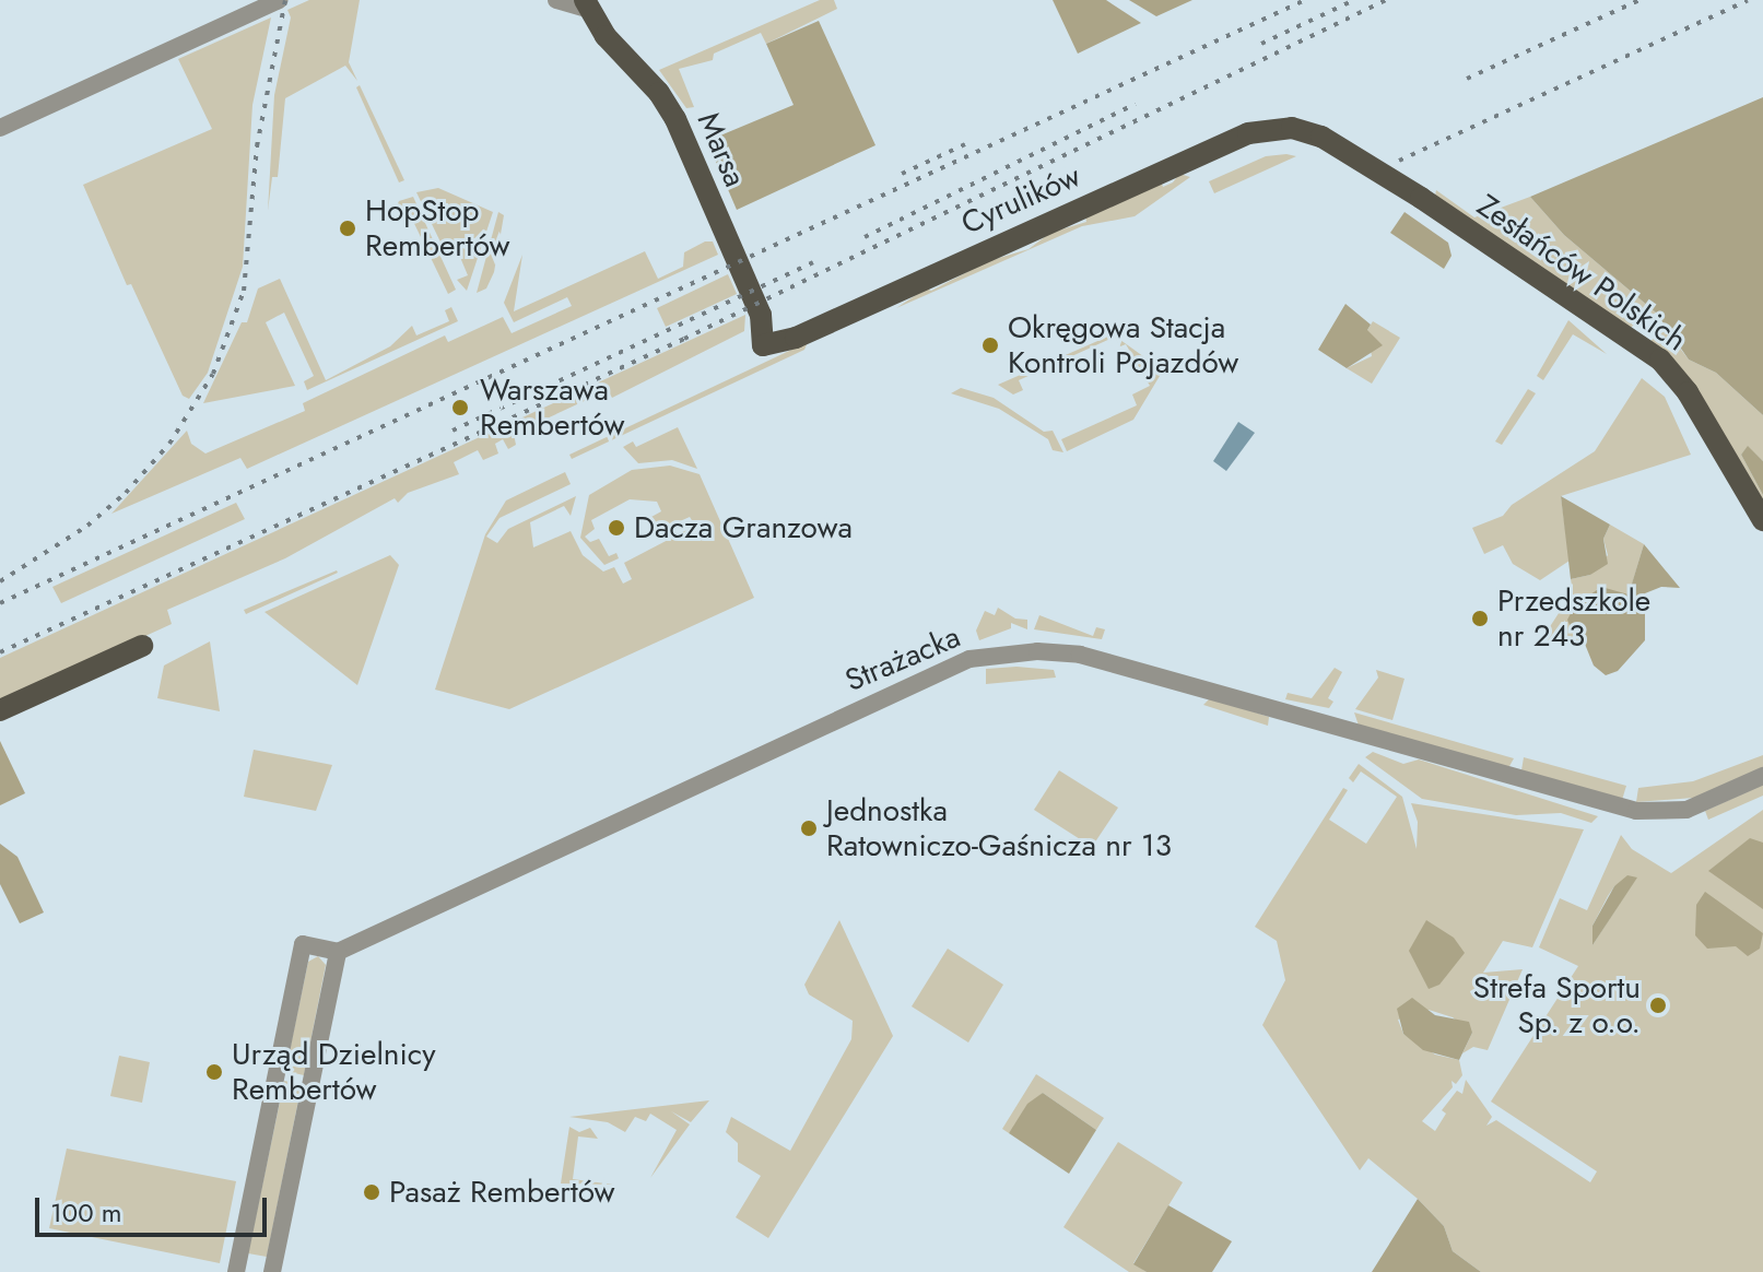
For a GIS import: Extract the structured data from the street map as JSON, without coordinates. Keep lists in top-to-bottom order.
{
  "streets": {
    "main road": ["Marsa", "Cyrulików", "Zesłańców Polskich"],
    "street": ["Strażacka"]
  },
  "crossings": [
    ["Marsa", "Cyrulików"],
    ["Cyrulików", "Zesłańców Polskich"]
  ],
  "places": [
    "HopStop Rembertów",
    "Okręgowa Stacja Kontroli Pojazdów",
    "Warszawa Rembertów",
    "Dacza Granzowa",
    "Przedszkole nr 243",
    "Jednostka Ratowniczo-Gaśnicza nr 13",
    "Strefa Sportu Sp. z o.o.",
    "Urząd Dzielnicy Rembertów",
    "Pasaż Rembertów"
  ],
  "scale_bar": "100 m"
}
